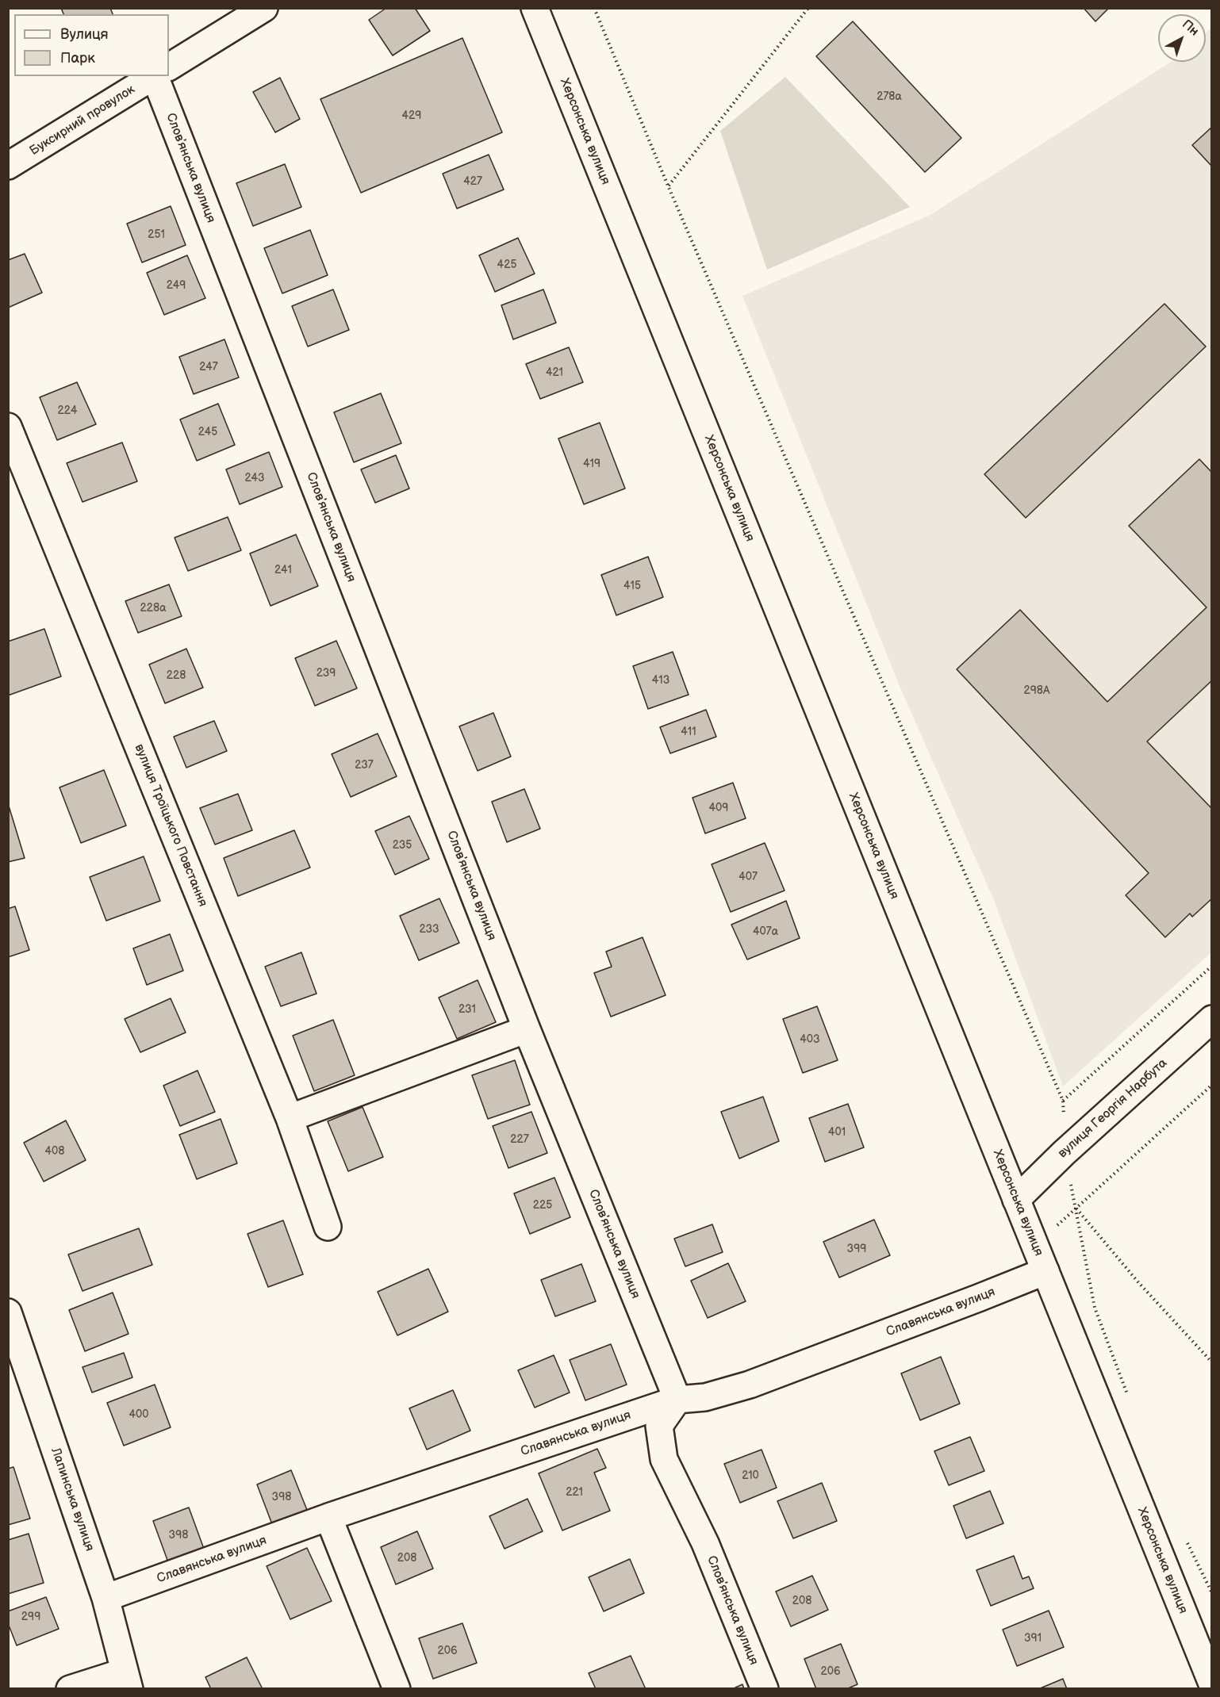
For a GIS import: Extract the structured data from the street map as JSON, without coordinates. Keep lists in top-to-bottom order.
{
  "streets": {
    "street": [
      "Буксирний провулок",
      "Херсонська вулиця",
      "Словʼянська вулиця",
      "вулиця Троїцького Повстання",
      "вулиця Георгія Нарбута",
      "Славянська вулиця",
      "Лапинська вулиця"
    ]
  },
  "crossings": [
    ["Херсонська вулиця", "вулиця Георгія Нарбута"],
    ["Херсонська вулиця", "Славянська вулиця"],
    ["Словʼянська вулиця", "Славянська вулиця"],
    ["Славянська вулиця", "Лапинська вулиця"]
  ],
  "house_numbers": [
    "278а",
    "429",
    "427",
    "251",
    "425",
    "249",
    "247",
    "421",
    "224",
    "245",
    "419",
    "243",
    "241",
    "415",
    "228а",
    "239",
    "228",
    "413",
    "298А",
    "411",
    "237",
    "409",
    "235",
    "407",
    "233",
    "407а",
    "231",
    "403",
    "401",
    "227",
    "408",
    "225",
    "399",
    "400",
    "210",
    "221",
    "398",
    "398",
    "208",
    "208",
    "299",
    "391",
    "206",
    "206"
  ],
  "legend": ["Вулиця", "Парк"],
  "north": "top right"
}
